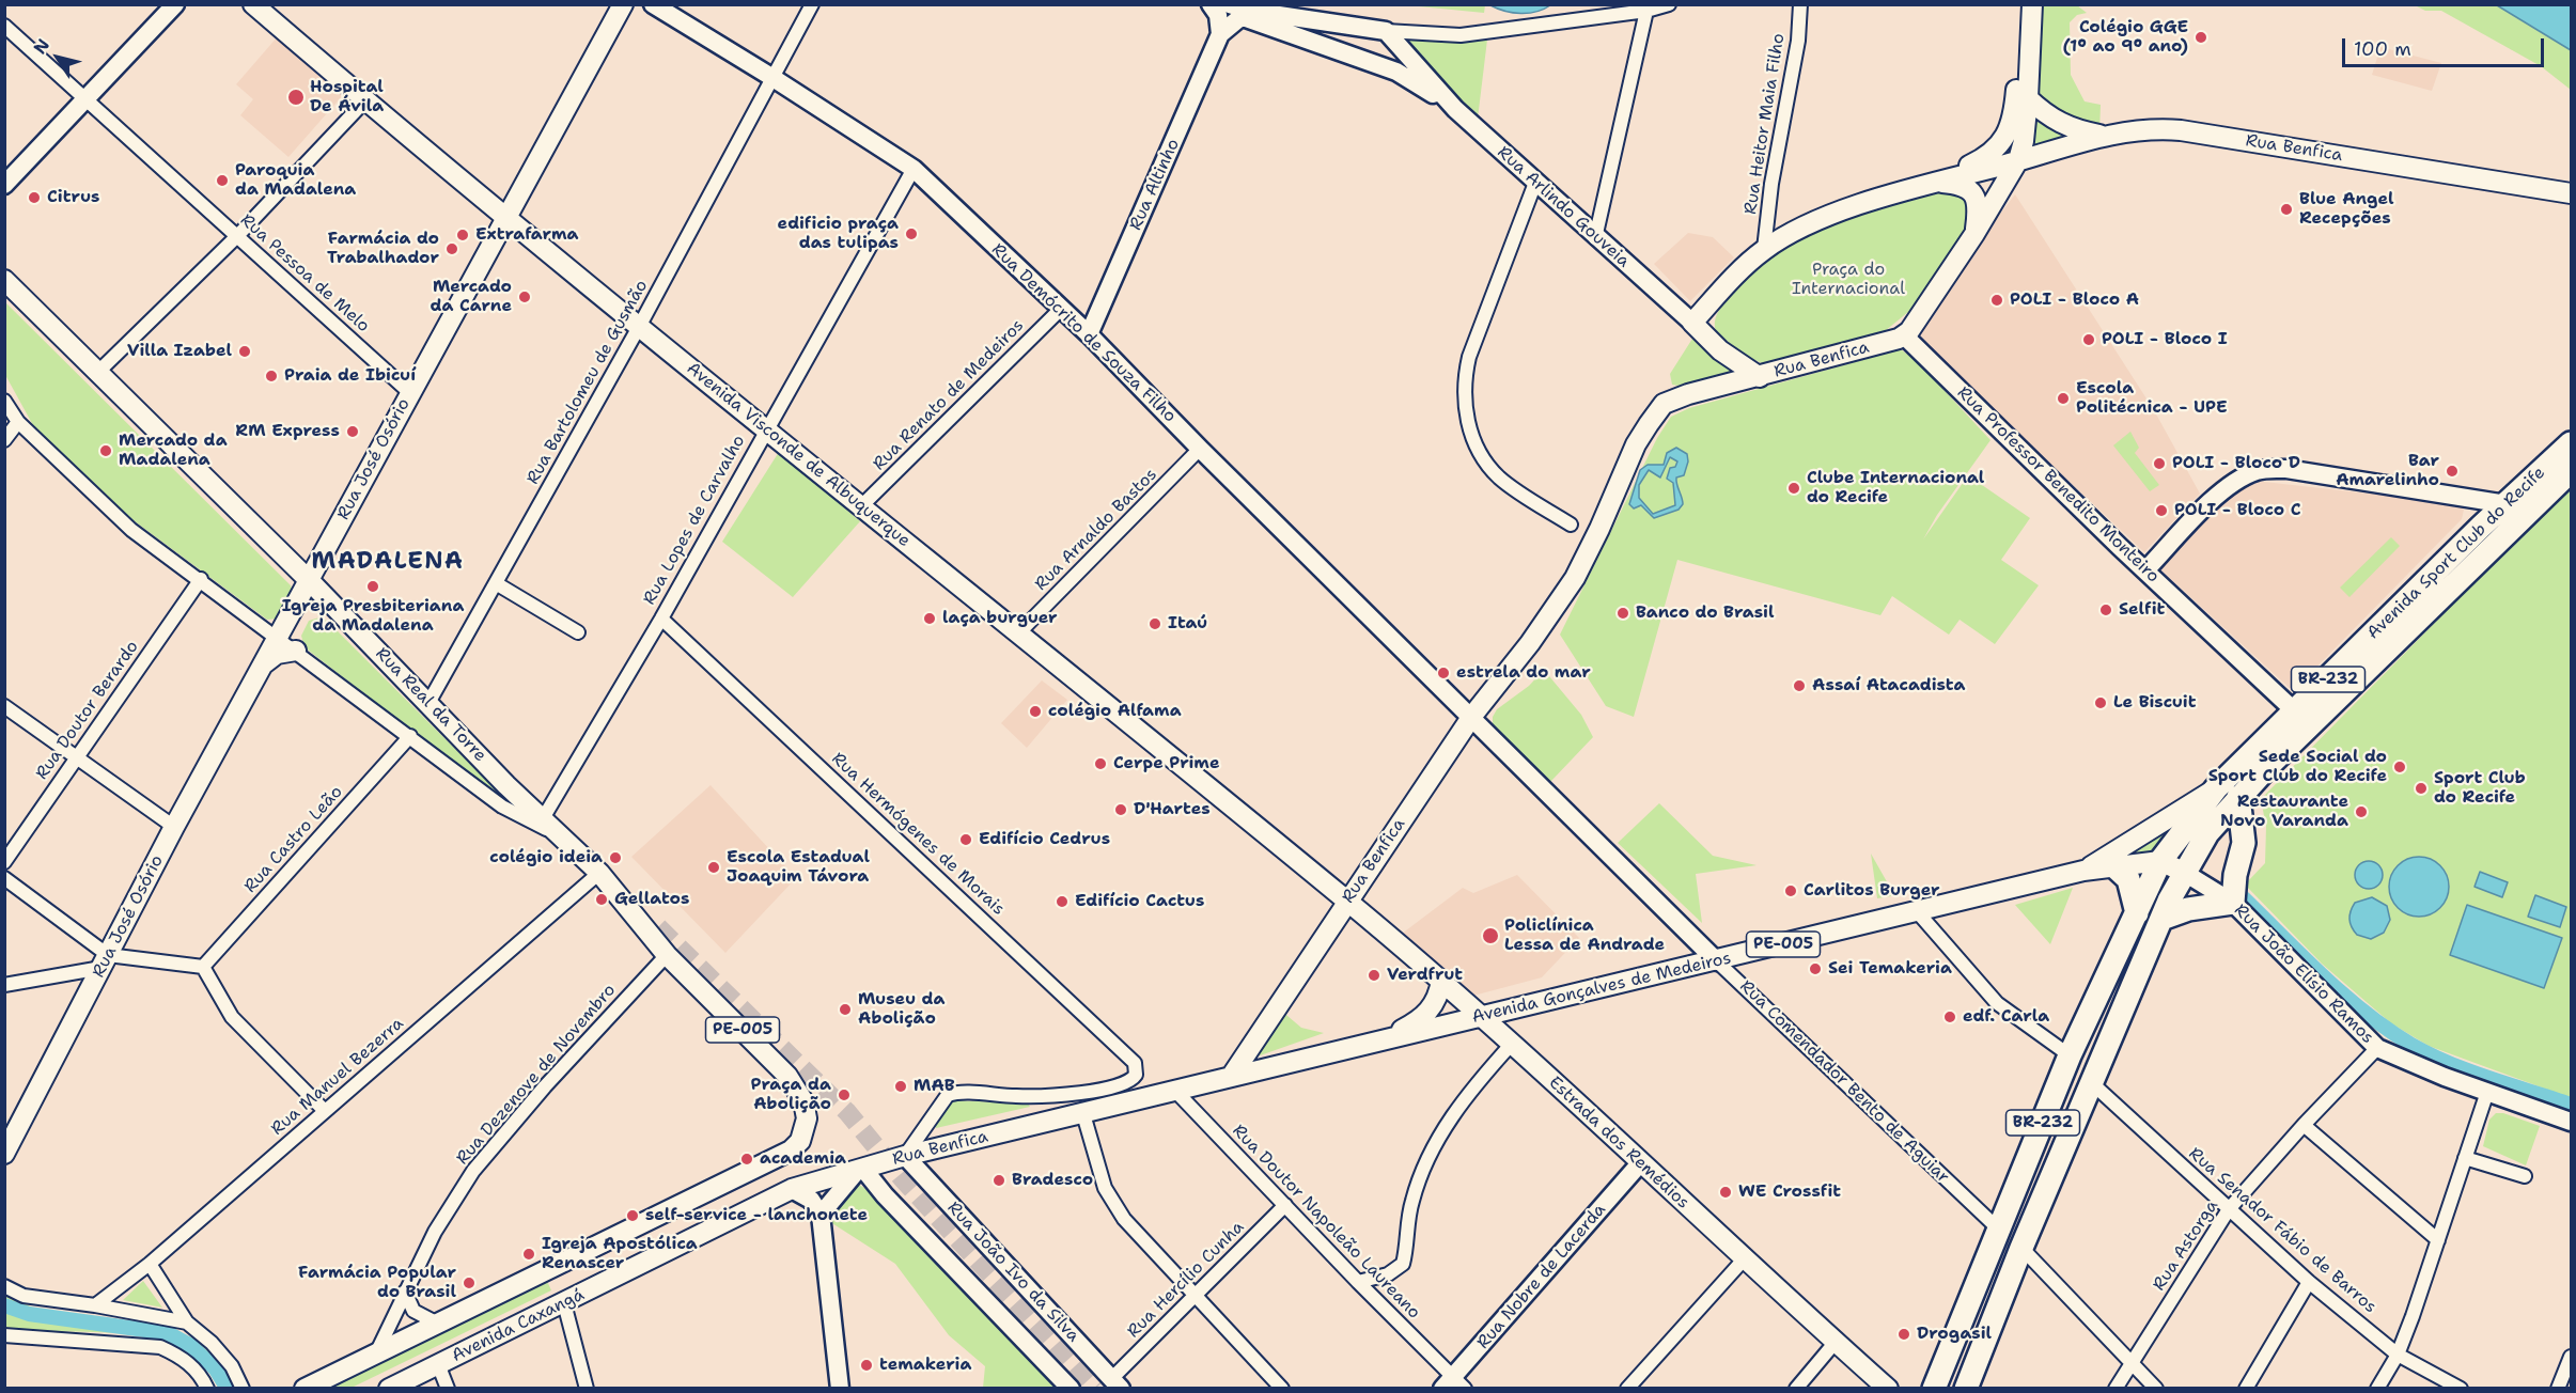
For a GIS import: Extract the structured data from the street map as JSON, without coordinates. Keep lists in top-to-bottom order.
{
  "streets": {
    "highway": ["Avenida Sport Club do Recife", "BR-232"],
    "main road": [
      "Rua Benfica",
      "Avenida Visconde de Albuquerque",
      "Rua José Osório",
      "Rua Real da Torre",
      "PE-005",
      "Avenida Gonçalves de Medeiros",
      "Estrada dos Remédios",
      "Avenida Caxangá"
    ],
    "street": [
      "Rua Heitor Maia Filho",
      "Rua Altinho",
      "Rua Arlindo Gouveia",
      "Rua Pessoa de Melo",
      "Rua Demócrito de Souza Filho",
      "Rua Bartolomeu de Gusmão",
      "Rua Renato de Medeiros",
      "Rua Professor Benedito Monteiro",
      "Rua Lopes de Carvalho",
      "Rua Arnaldo Bastos",
      "Rua Doutor Berardo",
      "Rua Hermógenes de Morais",
      "Rua Castro Leão",
      "Rua João Elísio Ramos",
      "Rua Dezenove de Novembro",
      "Rua Manuel Bezerra",
      "Rua Comendador Bento de Aguiar",
      "Rua Doutor Napoleão Laureano",
      "Rua Senador Fábio de Barros",
      "Rua Astorga",
      "Rua João Ivo da Silva",
      "Rua Nobre de Lacerda",
      "Rua Hercílio Cunha"
    ]
  },
  "crossings": [
    ["Rua Heitor Maia Filho", "Rua Benfica"],
    ["Rua Benfica", "Rua Arlindo Gouveia"],
    ["Rua Benfica", "Rua Demócrito de Souza Filho"],
    ["Rua Benfica", "Avenida Visconde de Albuquerque"],
    ["Rua Benfica", "Rua Professor Benedito Monteiro"],
    ["Rua Benfica", "Rua Hermógenes de Morais"],
    ["Rua Benfica", "Avenida Gonçalves de Medeiros"],
    ["Rua Benfica", "Rua Comendador Bento de Aguiar"],
    ["Rua Benfica", "Estrada dos Remédios"],
    ["Rua Benfica", "Rua Doutor Napoleão Laureano"],
    ["Rua Benfica", "Rua João Ivo da Silva"],
    ["Rua Benfica", "Avenida Caxangá"],
    ["Rua Altinho", "Rua Arlindo Gouveia"],
    ["Rua Altinho", "Rua Demócrito de Souza Filho"],
    ["Rua Pessoa de Melo", "Rua José Osório"],
    ["Rua Demócrito de Souza Filho", "Rua Bartolomeu de Gusmão"],
    ["Rua Demócrito de Souza Filho", "Rua Renato de Medeiros"],
    ["Rua Demócrito de Souza Filho", "Rua Lopes de Carvalho"],
    ["Rua Demócrito de Souza Filho", "Rua Arnaldo Bastos"],
    ["Rua Demócrito de Souza Filho", "Rua Comendador Bento de Aguiar"],
    ["Rua Bartolomeu de Gusmão", "Avenida Visconde de Albuquerque"],
    ["Rua Bartolomeu de Gusmão", "Rua Real da Torre"],
    ["Rua Renato de Medeiros", "Avenida Visconde de Albuquerque"],
    ["Avenida Visconde de Albuquerque", "Rua José Osório"],
    ["Avenida Visconde de Albuquerque", "Rua Lopes de Carvalho"],
    ["Avenida Visconde de Albuquerque", "Rua Arnaldo Bastos"],
    ["Avenida Visconde de Albuquerque", "Estrada dos Remédios"],
    ["Rua José Osório", "Rua Real da Torre"],
    ["Rua Professor Benedito Monteiro", "Avenida Sport Club do Recife"],
    ["Rua Lopes de Carvalho", "Rua Real da Torre"],
    ["Rua Lopes de Carvalho", "Rua Hermógenes de Morais"],
    ["Avenida Sport Club do Recife", "BR-232"],
    ["Avenida Sport Club do Recife", "Rua João Elísio Ramos"],
    ["Avenida Sport Club do Recife", "Avenida Gonçalves de Medeiros"],
    ["BR-232", "Rua João Elísio Ramos"],
    ["BR-232", "Avenida Gonçalves de Medeiros"],
    ["BR-232", "Rua Comendador Bento de Aguiar"],
    ["BR-232", "Rua Senador Fábio de Barros"],
    ["Rua Real da Torre", "Rua Doutor Berardo"],
    ["Rua Real da Torre", "Rua Castro Leão"],
    ["Rua Real da Torre", "PE-005"],
    ["Rua Real da Torre", "Rua Dezenove de Novembro"],
    ["Rua Real da Torre", "Rua Manuel Bezerra"],
    ["Rua Hermógenes de Morais", "Rua João Ivo da Silva"],
    ["PE-005", "Rua Dezenove de Novembro"],
    ["Rua João Elísio Ramos", "Rua Astorga"],
    ["Avenida Gonçalves de Medeiros", "Rua Comendador Bento de Aguiar"],
    ["Avenida Gonçalves de Medeiros", "Estrada dos Remédios"],
    ["Estrada dos Remédios", "Rua Nobre de Lacerda"],
    ["Rua Doutor Napoleão Laureano", "Rua Nobre de Lacerda"],
    ["Rua Doutor Napoleão Laureano", "Rua Hercílio Cunha"],
    ["Rua Senador Fábio de Barros", "Rua Astorga"],
    ["Rua João Ivo da Silva", "Rua Hercílio Cunha"]
  ],
  "districts": ["MADALENA"],
  "parks": ["Praça do Internacional"],
  "places": [
    "Colégio GGE (1º ao 9º ano)",
    "Hospital De Ávila",
    "Paroquia da Madalena",
    "Citrus",
    "Blue Angel Recepções",
    "edificio praça das tulipas",
    "Extrafarma",
    "Farmácia do Trabalhador",
    "Mercado da Carne",
    "POLI - Bloco A",
    "POLI - Bloco I",
    "Villa Izabel",
    "Praia de Ibicuí",
    "Escola Politécnica - UPE",
    "RM Express",
    "Mercado da Madalena",
    "POLI - Bloco D",
    "Bar Amarelinho",
    "Clube Internacional do Recife",
    "POLI - Bloco C",
    "Igreja Presbiteriana da Madalena",
    "Selfit",
    "Banco do Brasil",
    "laça burguer",
    "Itaú",
    "estrela do mar",
    "Assaí Atacadista",
    "Le Biscuit",
    "colégio Alfama",
    "Cerpe Prime",
    "Sede Social do Sport Club do Recife",
    "Sport Club do Recife",
    "D'Hartes",
    "Restaurante Novo Varanda",
    "Edifício Cedrus",
    "colégio ideia",
    "Escola Estadual Joaquim Távora",
    "Carlitos Burger",
    "Gellatos",
    "Edifício Cactus",
    "Policlínica Lessa de Andrade",
    "Sei Temakeria",
    "Verdfrut",
    "Museu da Abolição",
    "edf. Carla",
    "MAB",
    "Praça da Abolição",
    "academia",
    "Bradesco",
    "WE Crossfit",
    "self-service - lanchonete",
    "Igreja Apostólica Renascer",
    "Farmácia Popular do Brasil",
    "Drogasil",
    "temakeria"
  ],
  "scale_bar": "100 m",
  "north": "top left"
}
